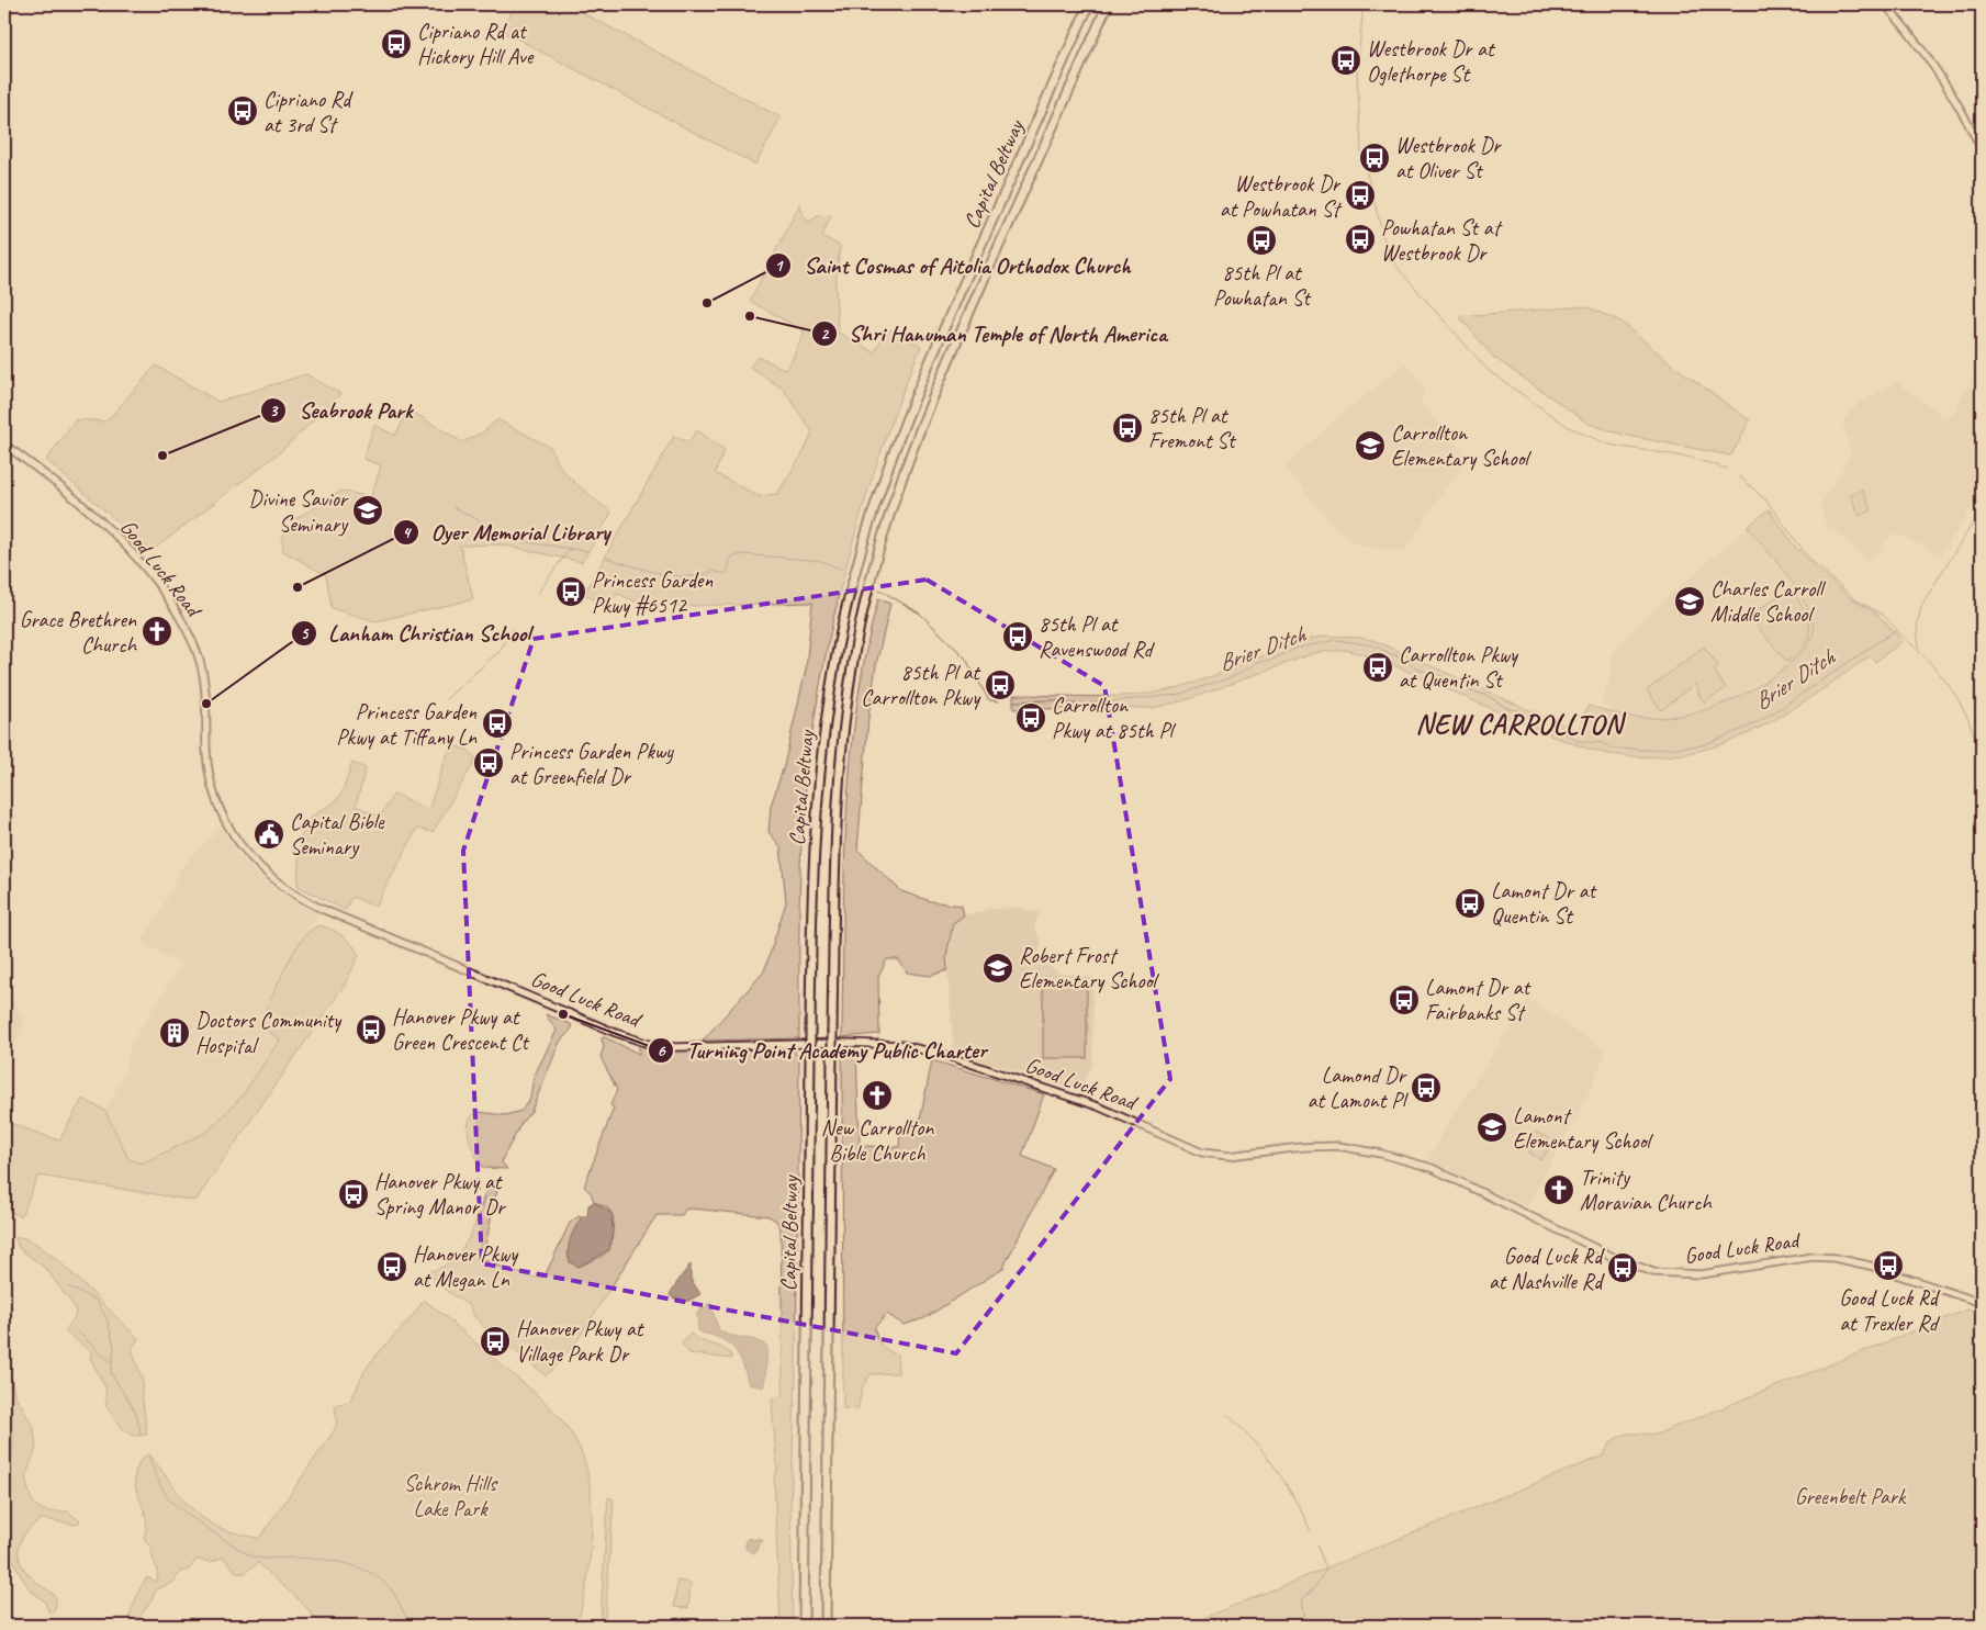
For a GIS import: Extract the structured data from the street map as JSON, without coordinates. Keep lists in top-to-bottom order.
{
  "streets": {
    "highway": ["Capital Beltway"],
    "main road": ["Good Luck Road"]
  },
  "districts": ["NEW CARROLLTON"],
  "water": ["Brier Ditch"],
  "parks": ["Schrom Hills Lake Park", "Greenbelt Park"],
  "places": {
    "bus stop": [
      "Cipriano Rd at Hickory Hill Ave",
      "Westbrook Dr at Oglethorpe St",
      "Cipriano Rd at 3rd St",
      "Westbrook Dr at Oliver St",
      "Westbrook Dr at Powhatan St",
      "Powhatan St at Westbrook Dr",
      "85th Pl at Powhatan St",
      "85th Pl at Fremont St",
      "Princess Garden Pkwy #6512",
      "85th Pl at Ravenswood Rd",
      "Carrollton Pkwy at Quentin St",
      "85th Pl at Carrollton Pkwy",
      "Carrollton Pkwy at 85th Pl",
      "Princess Garden Pkwy at Tiffany Ln",
      "Princess Garden Pkwy at Greenfield Dr",
      "Lamont Dr at Quentin St",
      "Lamont Dr at Fairbanks St",
      "Hanover Pkwy at Green Crescent Ct",
      "Lamond Dr at Lamont Pl",
      "Hanover Pkwy at Spring Manor Dr",
      "Good Luck Rd at Trexler Rd",
      "Hanover Pkwy at Megan Ln",
      "Good Luck Rd at Nashville Rd",
      "Hanover Pkwy at Village Park Dr"
    ],
    "other": [
      "Saint Cosmas of Aitolia Orthodox Church",
      "Shri Hanuman Temple of North America",
      "Seabrook Park",
      "Oyer Memorial Library",
      "Lanham Christian School",
      "Turning Point Academy Public Charter"
    ],
    "school or university": [
      "Carrollton Elementary School",
      "Divine Savior Seminary",
      "Charles Carroll Middle School",
      "Robert Frost Elementary School",
      "Lamont Elementary School"
    ],
    "church": ["Grace Brethren Church", "New Carrollton Bible Church", "Trinity Moravian Church"],
    "public building": ["Capital Bible Seminary"],
    "building": ["Doctors Community Hospital"]
  }
}
